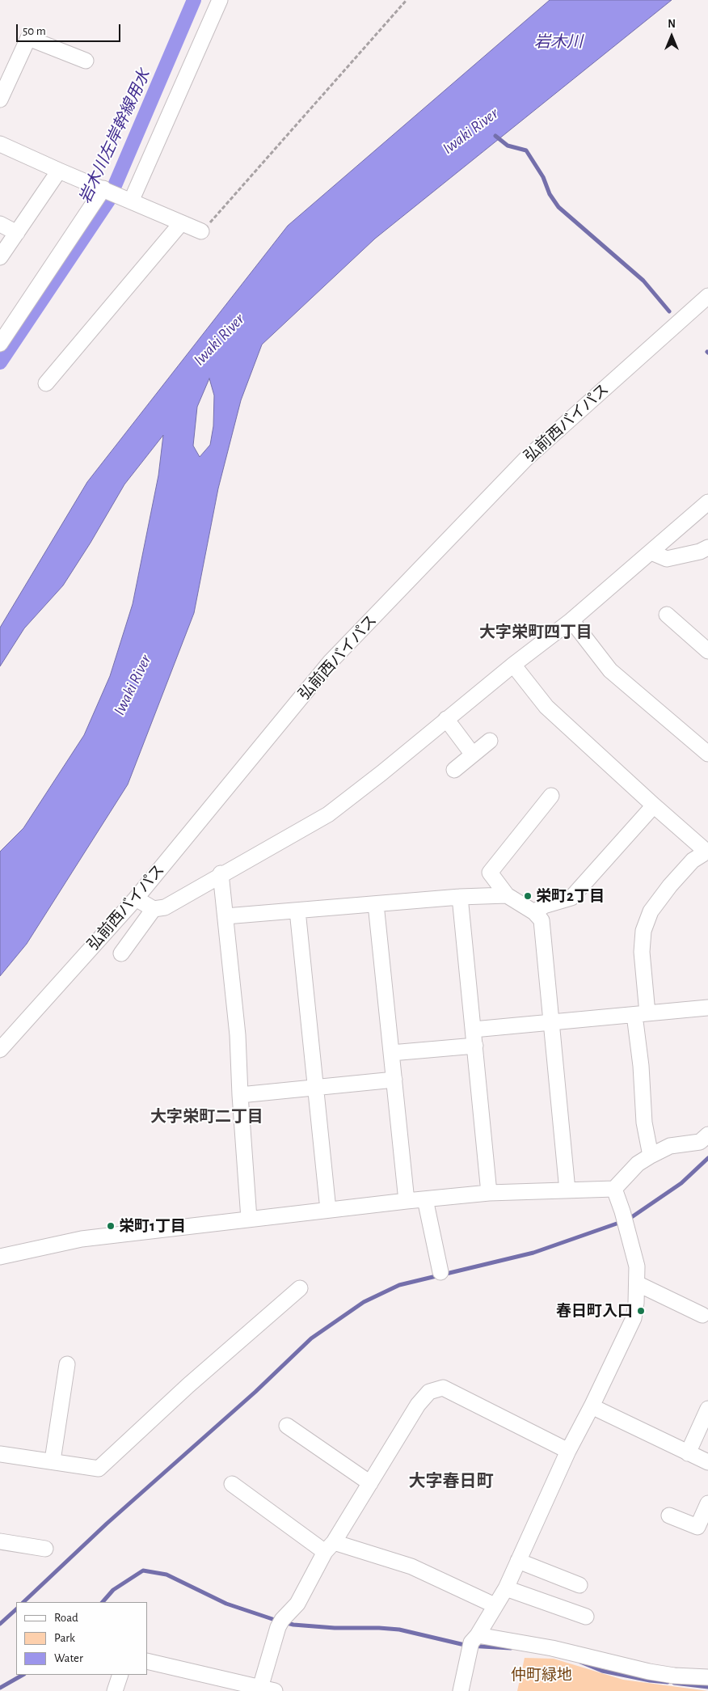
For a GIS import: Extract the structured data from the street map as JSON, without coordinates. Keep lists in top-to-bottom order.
{
  "streets": {
    "street": ["弘前西バイパス"]
  },
  "districts": ["大字栄町四丁目", "大字栄町二丁目", "大字春日町"],
  "water": ["岩木川", "Iwaki River", "岩木川左岸幹線用水"],
  "parks": ["仲町緑地"],
  "places": ["栄町2丁目", "栄町1丁目", "春日町入口"],
  "legend": ["Road", "Park", "Water"],
  "scale_bar": "50 m",
  "north": "top"
}
